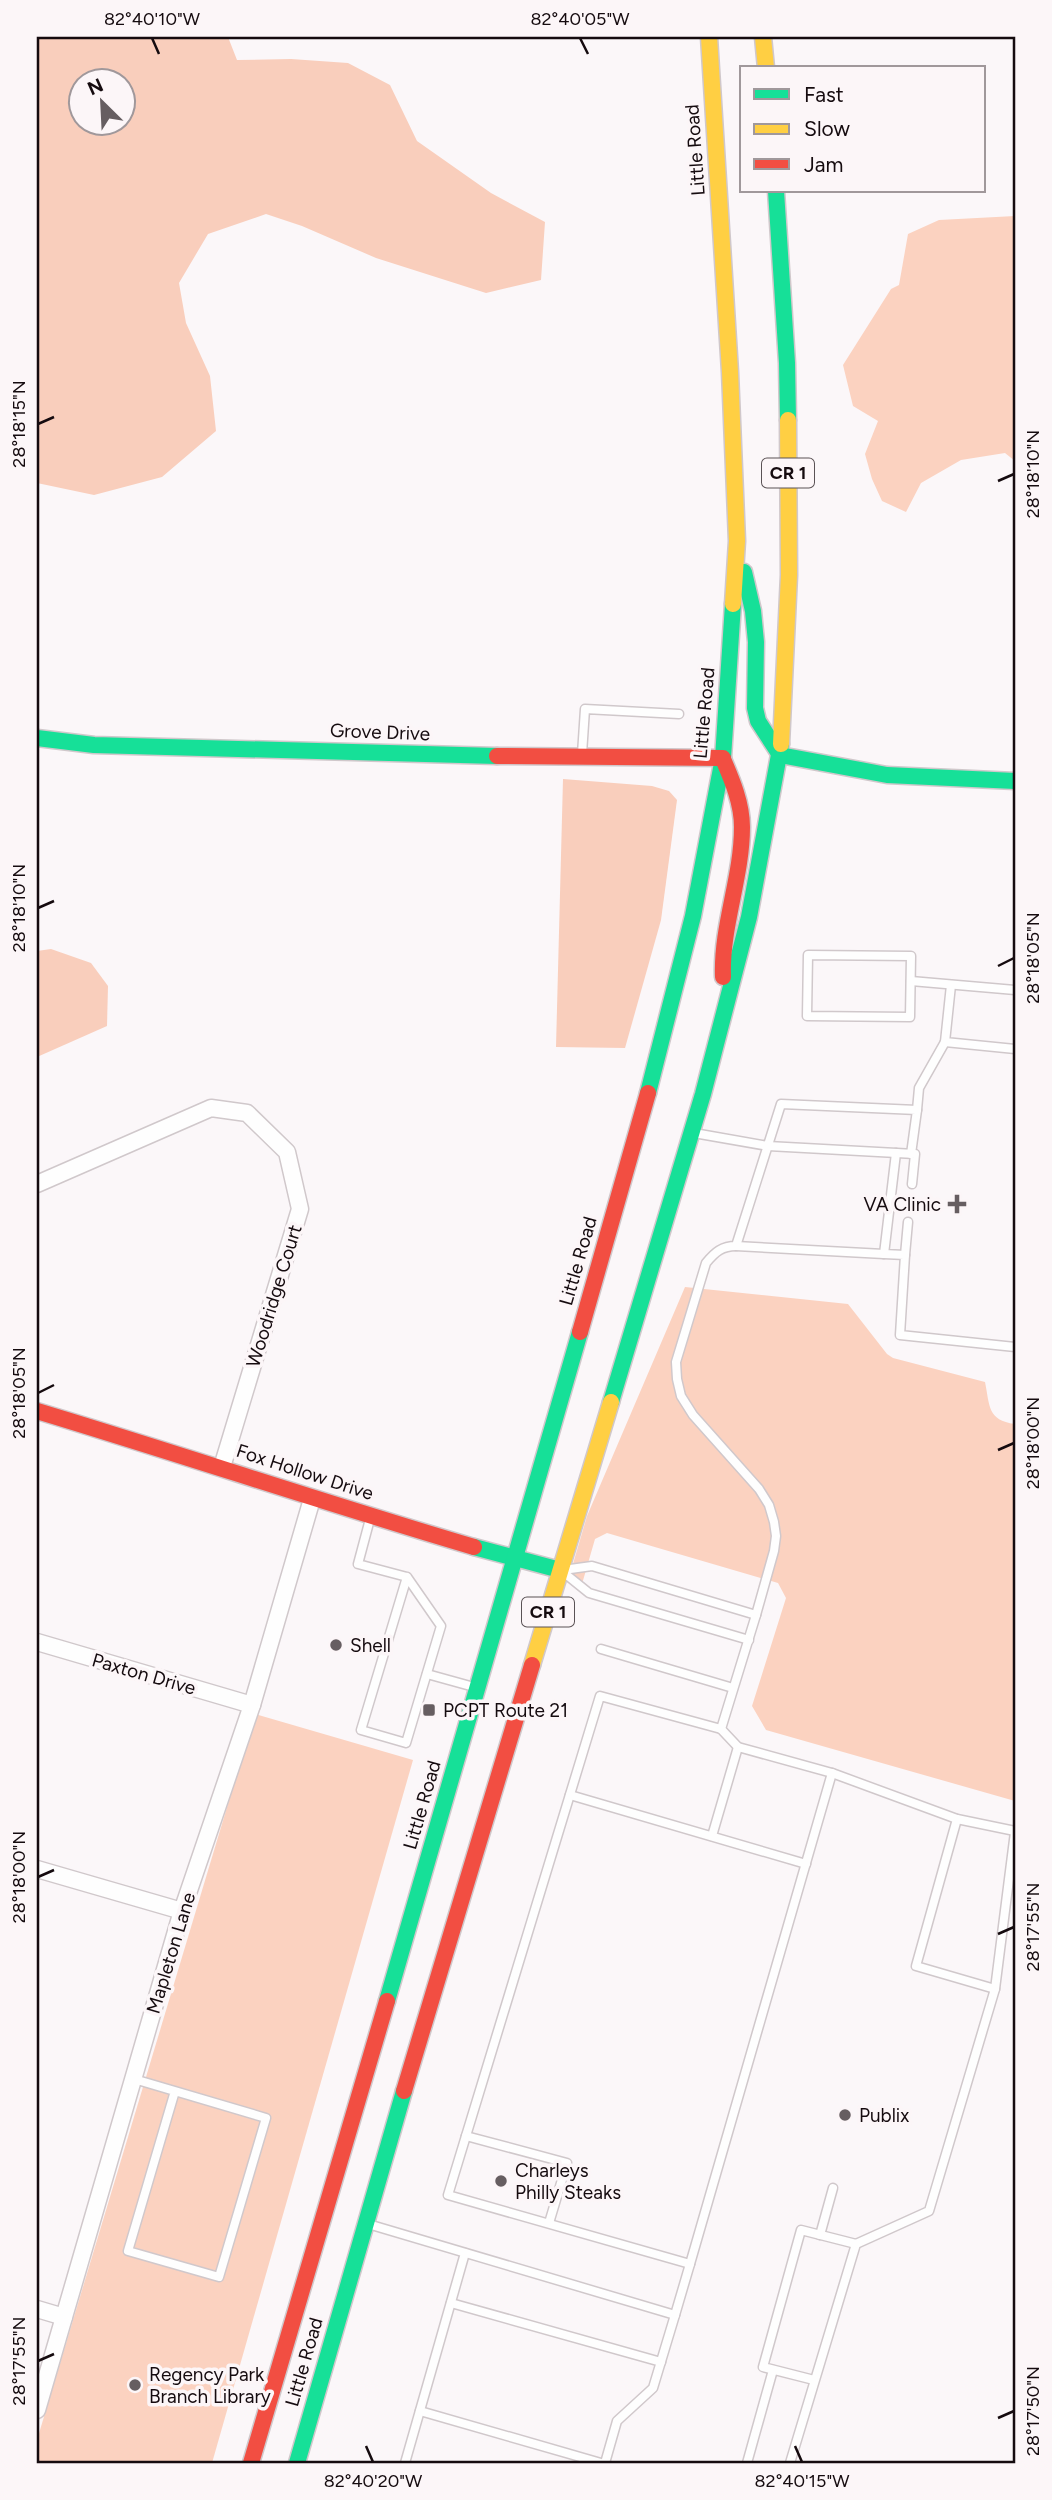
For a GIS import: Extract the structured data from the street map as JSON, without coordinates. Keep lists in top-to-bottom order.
{
  "streets": {
    "main road": [
      "Little Road",
      "CR 1",
      "Grove Drive",
      "Fox Hollow Drive"
    ],
    "street": ["Woodridge Court", "Paxton Drive", "Mapleton Lane"]
  },
  "crossings": [
    ["Little Road", "Grove Drive"],
    ["Little Road", "Fox Hollow Drive"],
    ["Woodridge Court", "Fox Hollow Drive"],
    ["Fox Hollow Drive", "Mapleton Lane"],
    ["Paxton Drive", "Mapleton Lane"]
  ],
  "places": {
    "health": ["VA Clinic"],
    "other": [
      "Shell",
      "Publix",
      "Charleys Philly Steaks",
      "Regency Park Branch Library"
    ],
    "transit": ["PCPT Route 21"]
  },
  "legend": ["Fast", "Slow", "Jam"],
  "north": "top left",
  "coordinates": [
    "82°40'10\"W",
    "82°40'05\"W",
    "28°18'15\"N",
    "28°18'10\"N",
    "28°18'05\"N",
    "28°18'00\"N",
    "28°17'55\"N",
    "28°17'50\"N",
    "82°40'20\"W",
    "82°40'15\"W"
  ]
}
